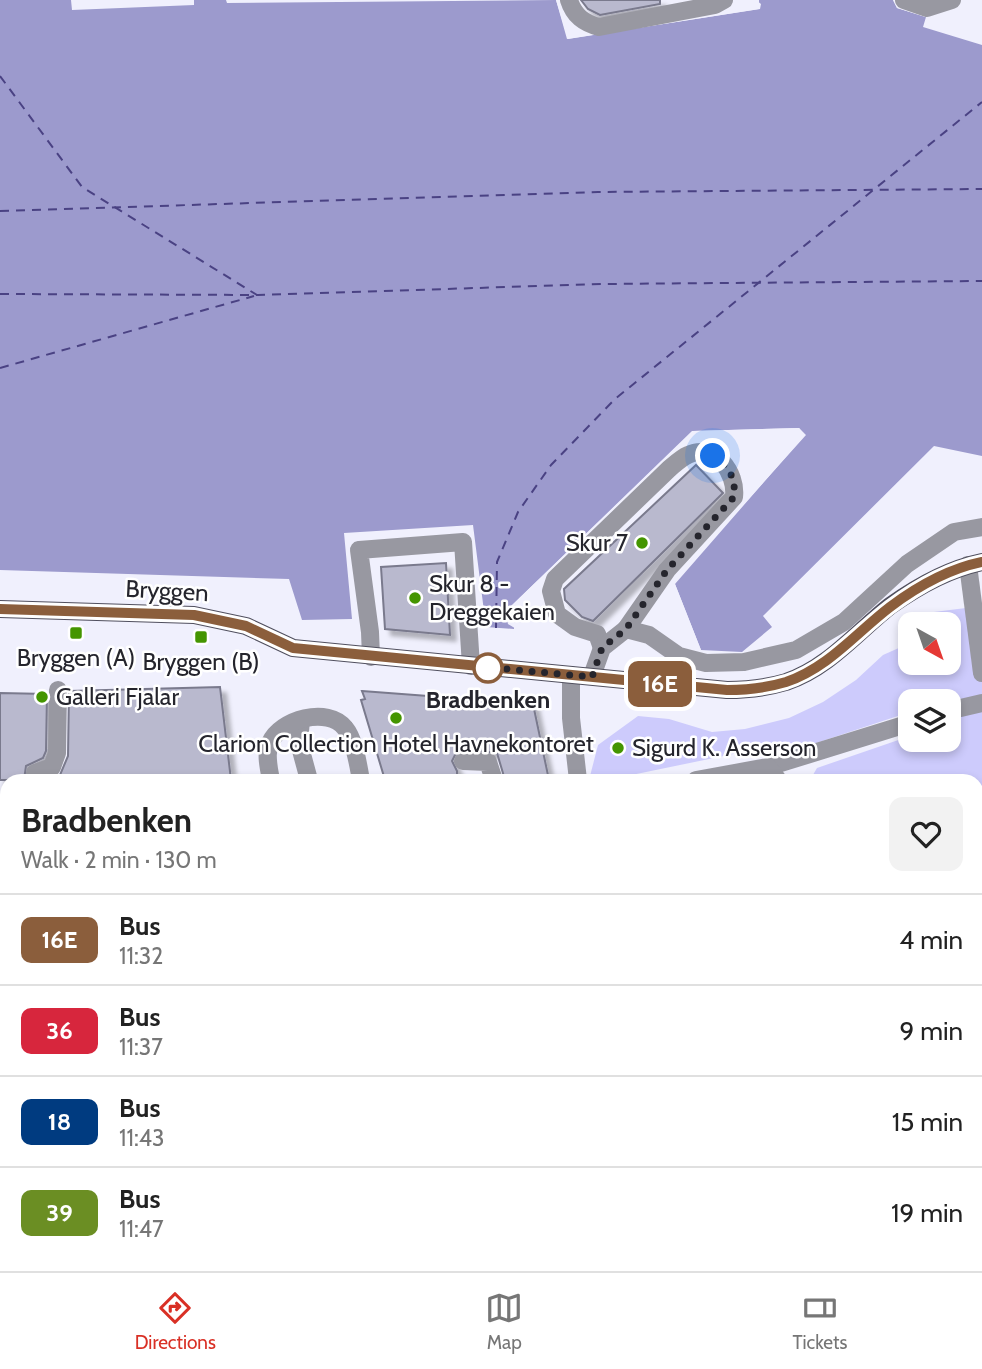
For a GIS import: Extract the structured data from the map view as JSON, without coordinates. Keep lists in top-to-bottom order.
{
  "streets": {
    "main road": ["Bryggen"]
  },
  "places": {
    "other": [
      "Skur 7",
      "Skur 8 - Dreggekaien",
      "Bradbenken",
      "Galleri Fjalar",
      "Clarion Collection Hotel Havnekontoret",
      "Sigurd K. Asserson"
    ],
    "transit": ["Bryggen (A)", "Bryggen (B)"]
  },
  "lines": ["bus line 16E"],
  "north": "bottom right",
  "page": {
    "on_map": "16E",
    "heading": ["Bradbenken", "Walk · 2 min · 130 m"],
    "list": [
      {
        "mark": "16E",
        "name": "Bus",
        "note": "11:32",
        "value": "4 min"
      },
      {
        "mark": "36",
        "name": "Bus",
        "note": "11:37",
        "value": "9 min"
      },
      {
        "mark": "18",
        "name": "Bus",
        "note": "11:43",
        "value": "15 min"
      },
      {
        "mark": "39",
        "name": "Bus",
        "note": "11:47",
        "value": "19 min"
      }
    ],
    "tabs": ["Directions", "Map", "Tickets"]
  }
}
